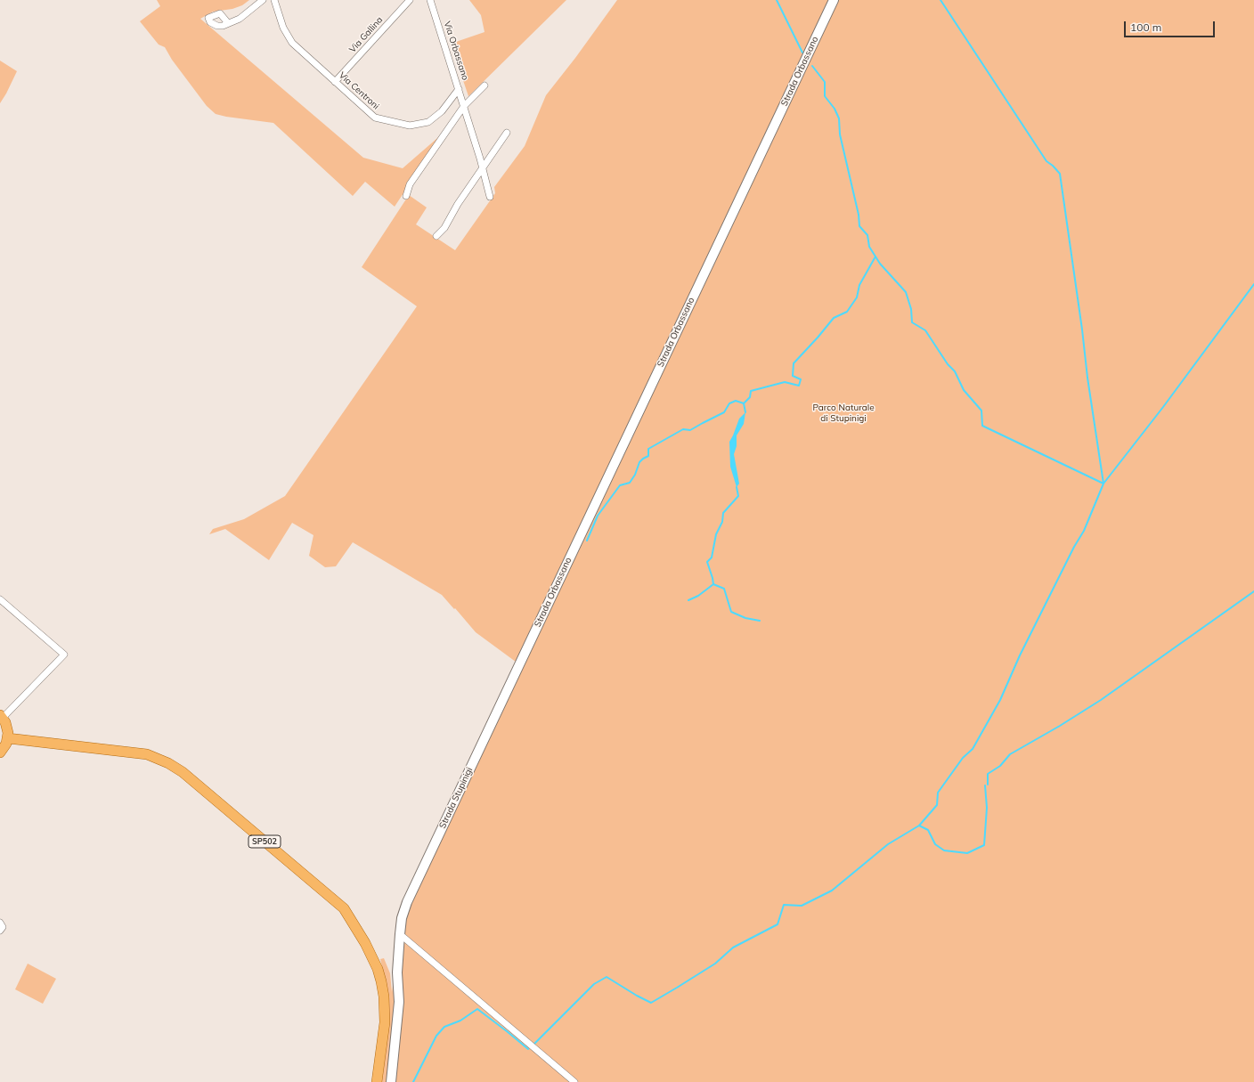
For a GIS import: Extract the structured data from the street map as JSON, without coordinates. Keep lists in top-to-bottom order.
{
  "streets": {
    "main road": ["Strada Orbassano", "Strada Stupinigi", "SP502"],
    "street": ["Via Gallina", "Via Orbassano", "Via Centroni"]
  },
  "crossings": [
    ["Via Gallina", "Via Centroni"],
    ["Via Orbassano", "Via Centroni"],
    ["Strada Orbassano", "Strada Stupinigi"]
  ],
  "parks": ["Parco Naturale di Stupinigi"],
  "scale_bar": "100 m"
}
